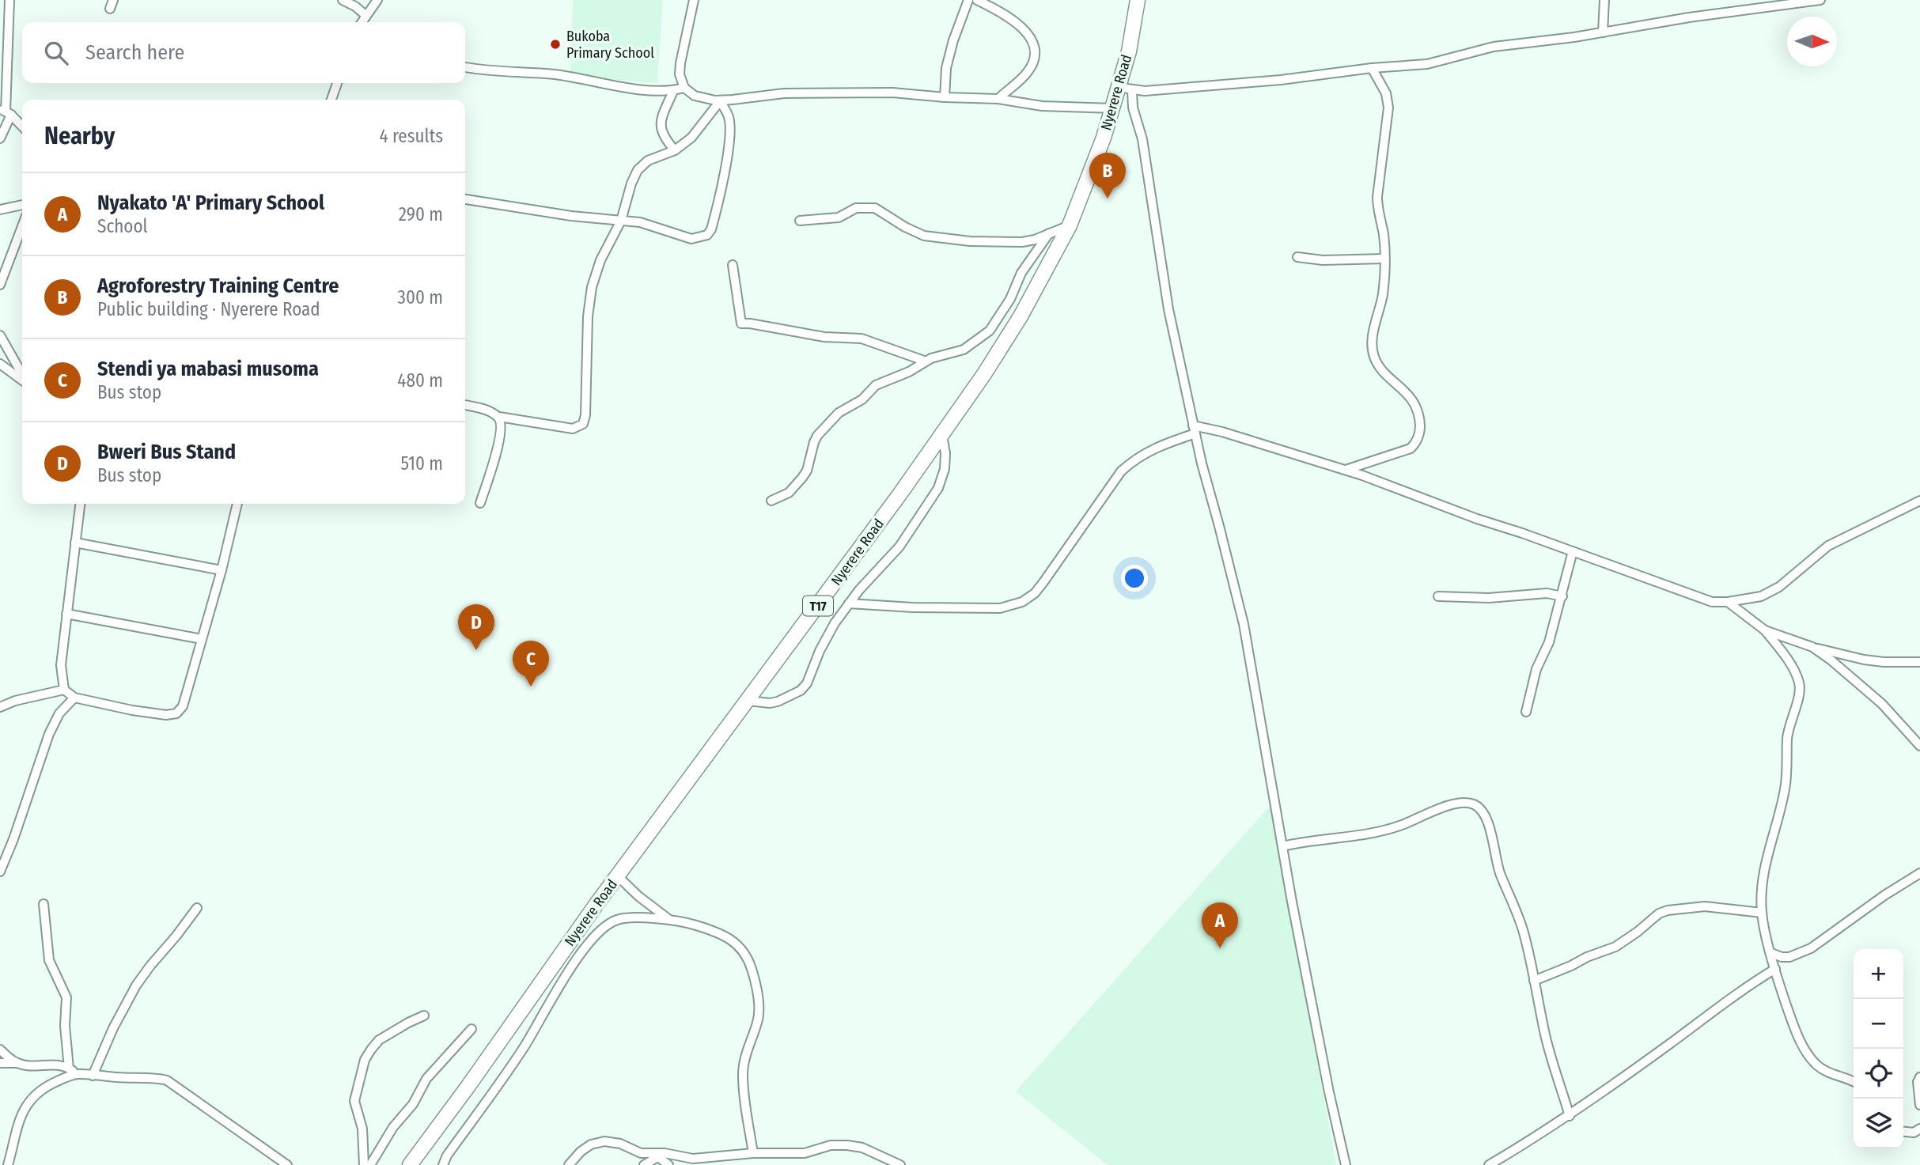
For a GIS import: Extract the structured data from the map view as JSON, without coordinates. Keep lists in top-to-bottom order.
{
  "streets": {
    "main road": ["Nyerere Road", "T17"]
  },
  "places": ["Bukoba Primary School"],
  "north": "right",
  "page": {
    "search": "Search here",
    "heading": ["Nearby", "4 results"],
    "pins": [
      "B",
      "D",
      "C",
      "A"
    ],
    "list": [
      {
        "mark": "A",
        "name": "Nyakato 'A' Primary School",
        "note": "School",
        "value": "290 m"
      },
      {
        "mark": "B",
        "name": "Agroforestry Training Centre",
        "note": "Public building · Nyerere Road",
        "value": "300 m"
      },
      {
        "mark": "C",
        "name": "Stendi ya mabasi musoma",
        "note": "Bus stop",
        "value": "480 m"
      },
      {
        "mark": "D",
        "name": "Bweri Bus Stand",
        "note": "Bus stop",
        "value": "510 m"
      }
    ],
    "map_buttons": ["+", "−"]
  }
}
